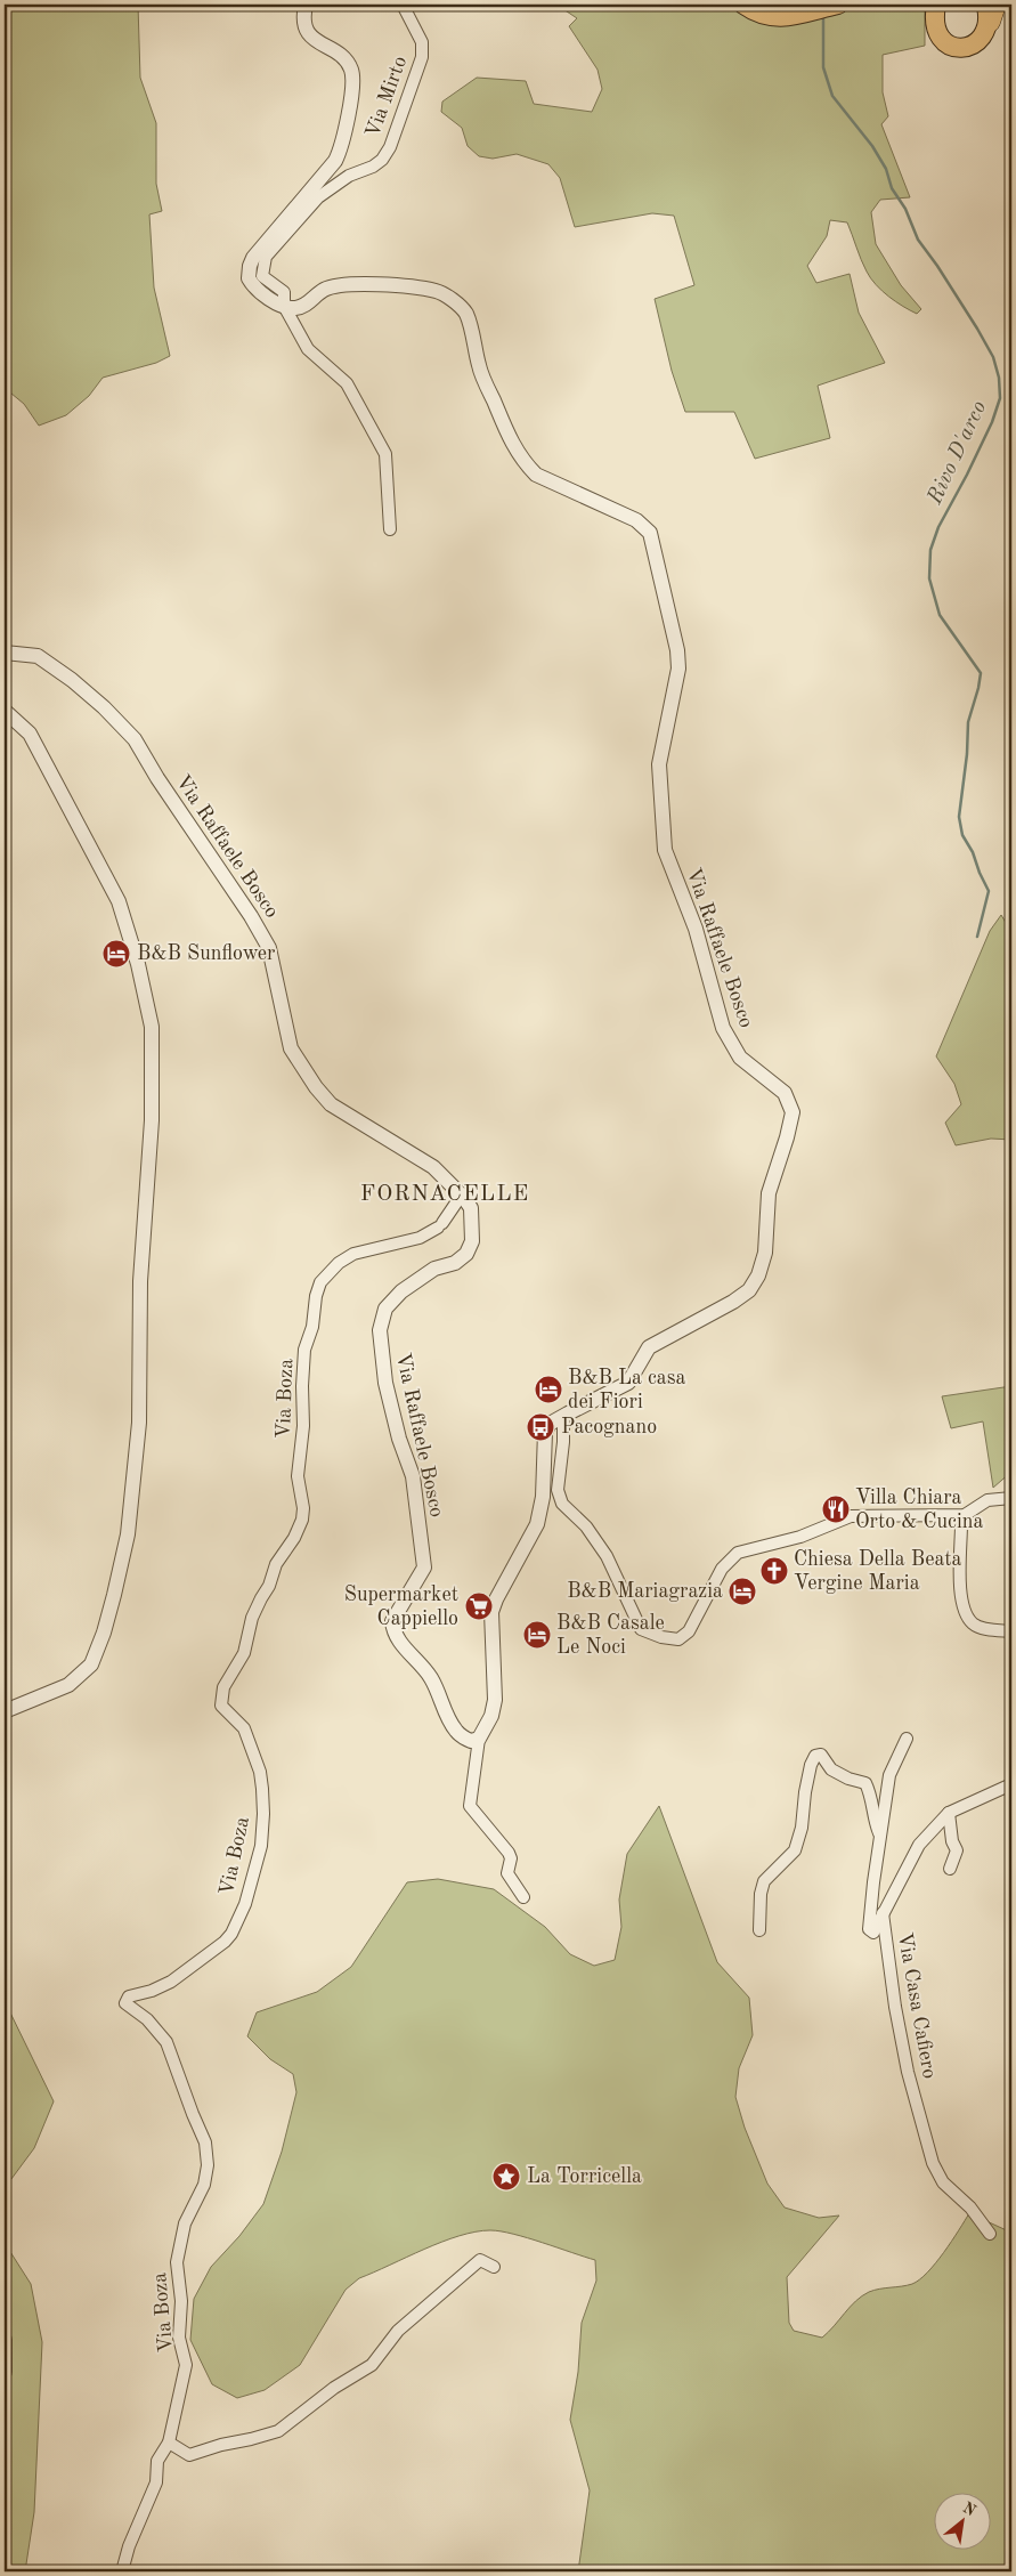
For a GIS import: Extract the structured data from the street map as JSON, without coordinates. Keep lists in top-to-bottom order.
{
  "streets": {
    "street": [
      "Via Mirto",
      "Via Raffaele Bosco",
      "Via Boza",
      "Via Casa Cafiero"
    ]
  },
  "crossings": [
    ["Via Mirto", "Via Raffaele Bosco"],
    ["Via Raffaele Bosco", "Via Boza"]
  ],
  "districts": ["FORNACELLE"],
  "water": ["Rivo D'arco"],
  "places": {
    "hotel": [
      "B&B Sunflower",
      "B&B La casa dei Fiori",
      "B&B Mariagrazia",
      "B&B Casale Le Noci"
    ],
    "bus stop": ["Pacognano"],
    "restaurant": ["Villa Chiara Orto & Cucina"],
    "church": ["Chiesa Della Beata Vergine Maria"],
    "supermarket": ["Supermarket Cappiello"],
    "place": ["La Torricella"]
  },
  "north": "top right"
}
